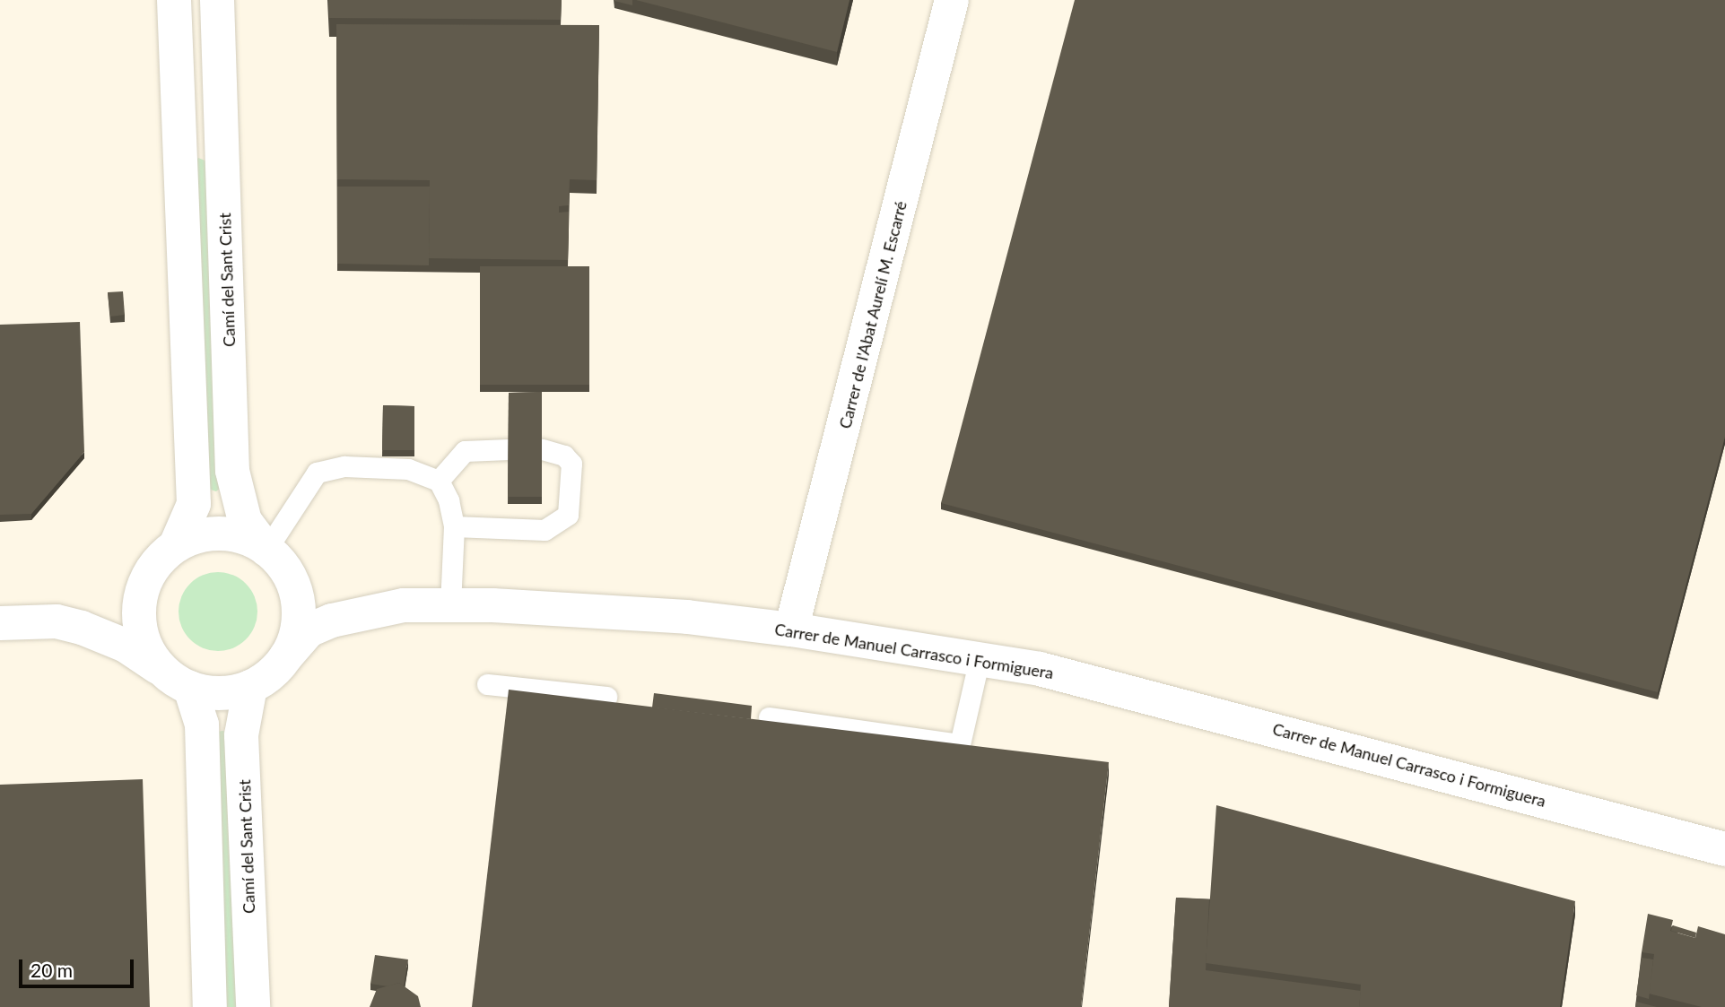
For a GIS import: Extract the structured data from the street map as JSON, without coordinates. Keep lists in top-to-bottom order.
{
  "streets": {
    "street": ["Camí del Sant Crist", "Carrer de l'Abat Aurelí M. Escarré", "Carrer de Manuel Carrasco i Formiguera"]
  },
  "crossings": [
    ["Camí del Sant Crist", "Carrer de Manuel Carrasco i Formiguera"],
    ["Carrer de l'Abat Aurelí M. Escarré", "Carrer de Manuel Carrasco i Formiguera"]
  ],
  "scale_bar": "20 m"
}
